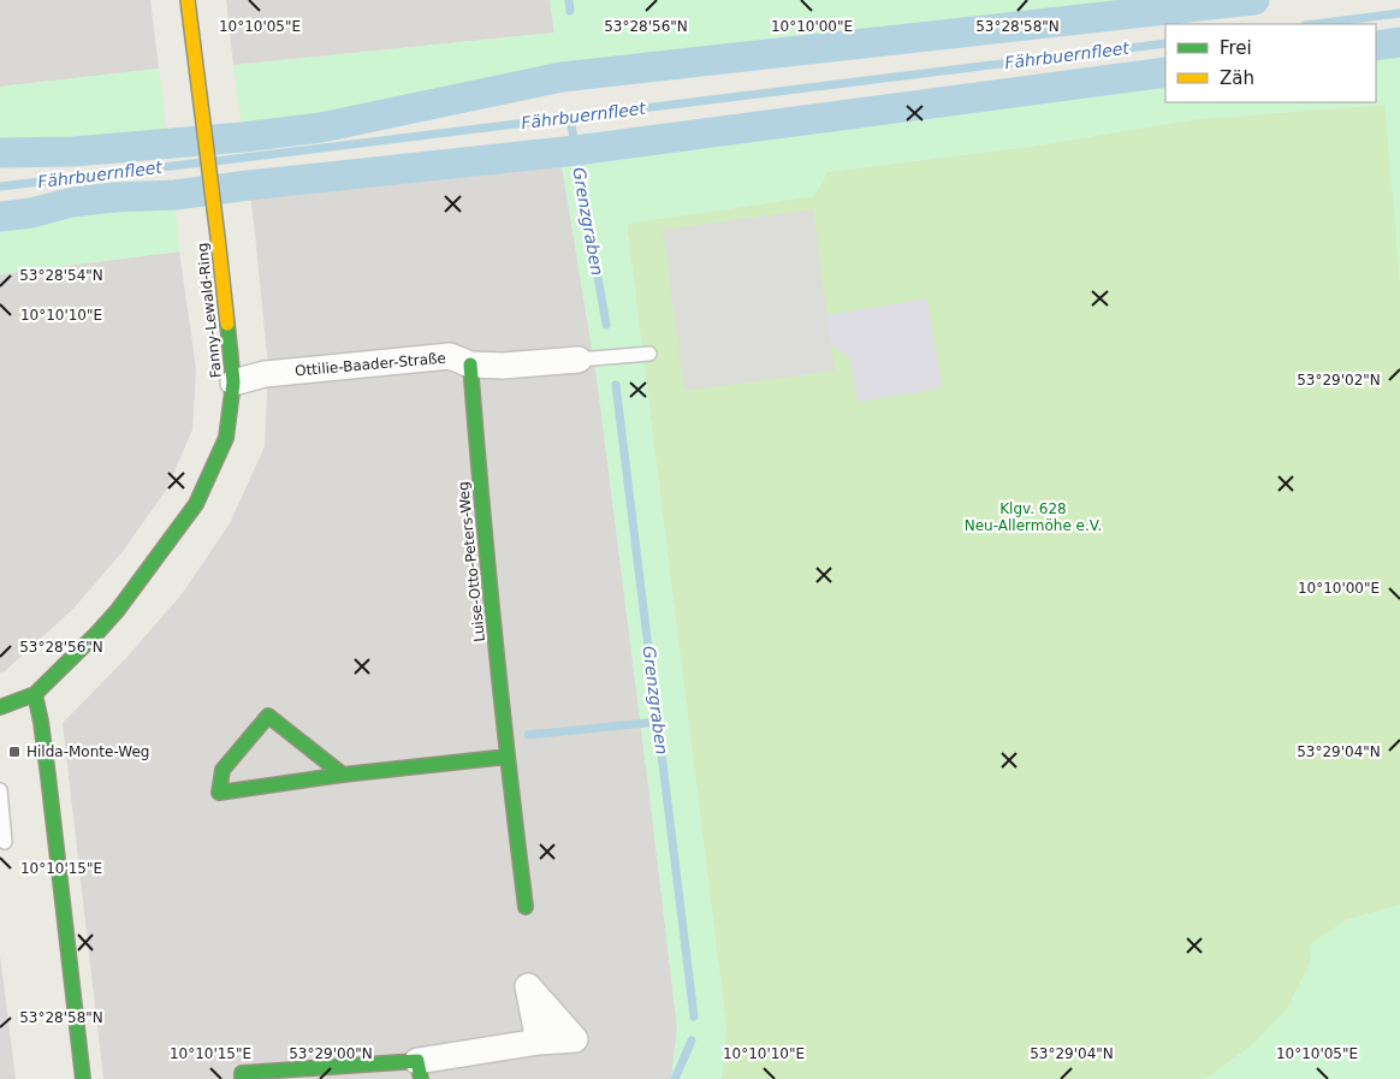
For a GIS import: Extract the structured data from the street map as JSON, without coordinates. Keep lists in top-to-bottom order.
{
  "streets": {
    "street": ["Fanny-Lewald-Ring", "Ottilie-Baader-Straße", "Luise-Otto-Peters-Weg"]
  },
  "crossings": [
    ["Fanny-Lewald-Ring", "Ottilie-Baader-Straße"],
    ["Ottilie-Baader-Straße", "Luise-Otto-Peters-Weg"]
  ],
  "water": ["Fährbuernfleet", "Grenzgraben"],
  "parks": ["Klgv. 628 Neu-Allermöhe e.V."],
  "places": {
    "transit": ["Hilda-Monte-Weg"]
  },
  "legend": ["Frei", "Zäh"],
  "coordinates": [
    "10°10'05\"E",
    "53°28'56\"N",
    "10°10'00\"E",
    "53°28'58\"N",
    "53°28'54\"N",
    "10°10'10\"E",
    "53°29'02\"N",
    "53°29'04\"N",
    "10°10'15\"E",
    "53°29'00\"N"
  ]
}
